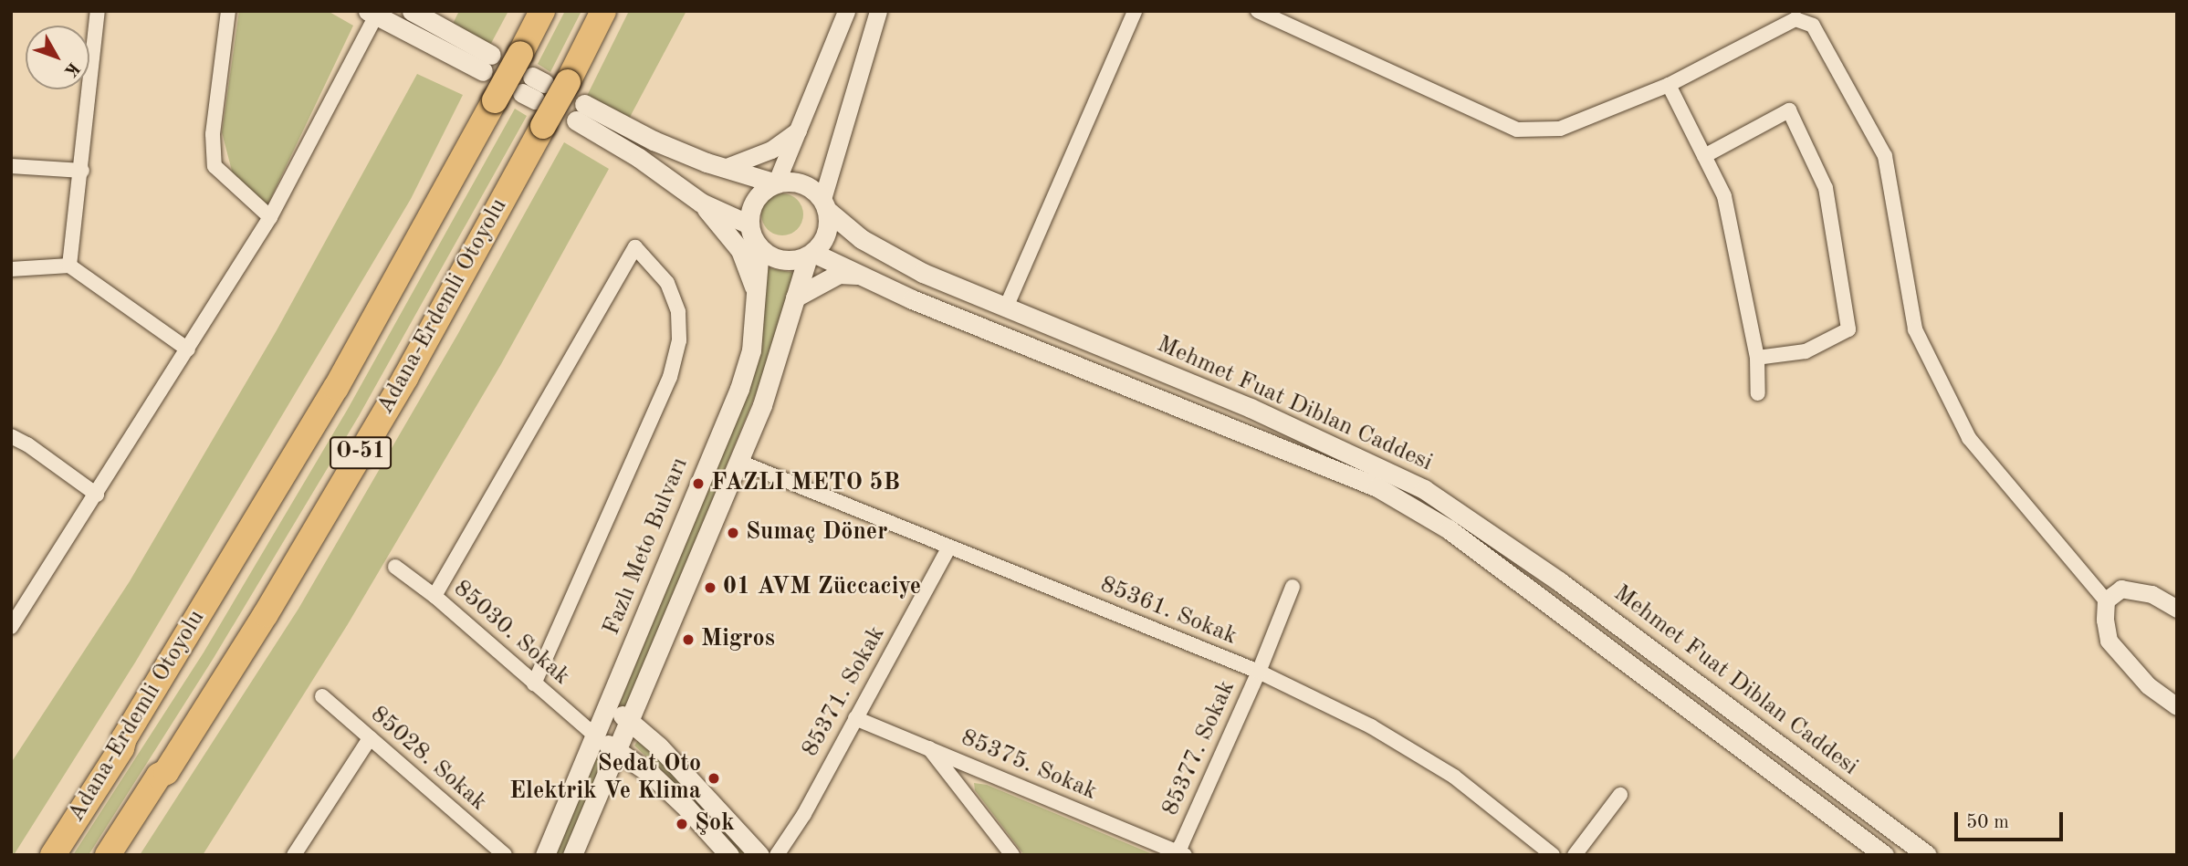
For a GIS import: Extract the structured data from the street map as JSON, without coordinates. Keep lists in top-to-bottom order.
{
  "streets": {
    "highway": ["Adana-Erdemli Otoyolu", "O-51"],
    "main road": ["Mehmet Fuat Diblan Caddesi", "Fazlı Meto Bulvarı"],
    "street": [
      "85361. Sokak",
      "85030. Sokak",
      "85371. Sokak",
      "85377. Sokak",
      "85028. Sokak",
      "85375. Sokak"
    ]
  },
  "crossings": [
    ["Mehmet Fuat Diblan Caddesi", "Fazlı Meto Bulvarı"],
    ["Fazlı Meto Bulvarı", "85030. Sokak"],
    ["85361. Sokak", "85371. Sokak"],
    ["85361. Sokak", "85377. Sokak"],
    ["85371. Sokak", "85375. Sokak"],
    ["85377. Sokak", "85375. Sokak"]
  ],
  "places": [
    "FAZLI METO 5B",
    "Sumaç Döner",
    "01 AVM Züccaciye",
    "Migros",
    "Sedat Oto Elektrik Ve Klima",
    "Şok"
  ],
  "scale_bar": "50 m",
  "north": "bottom right"
}
